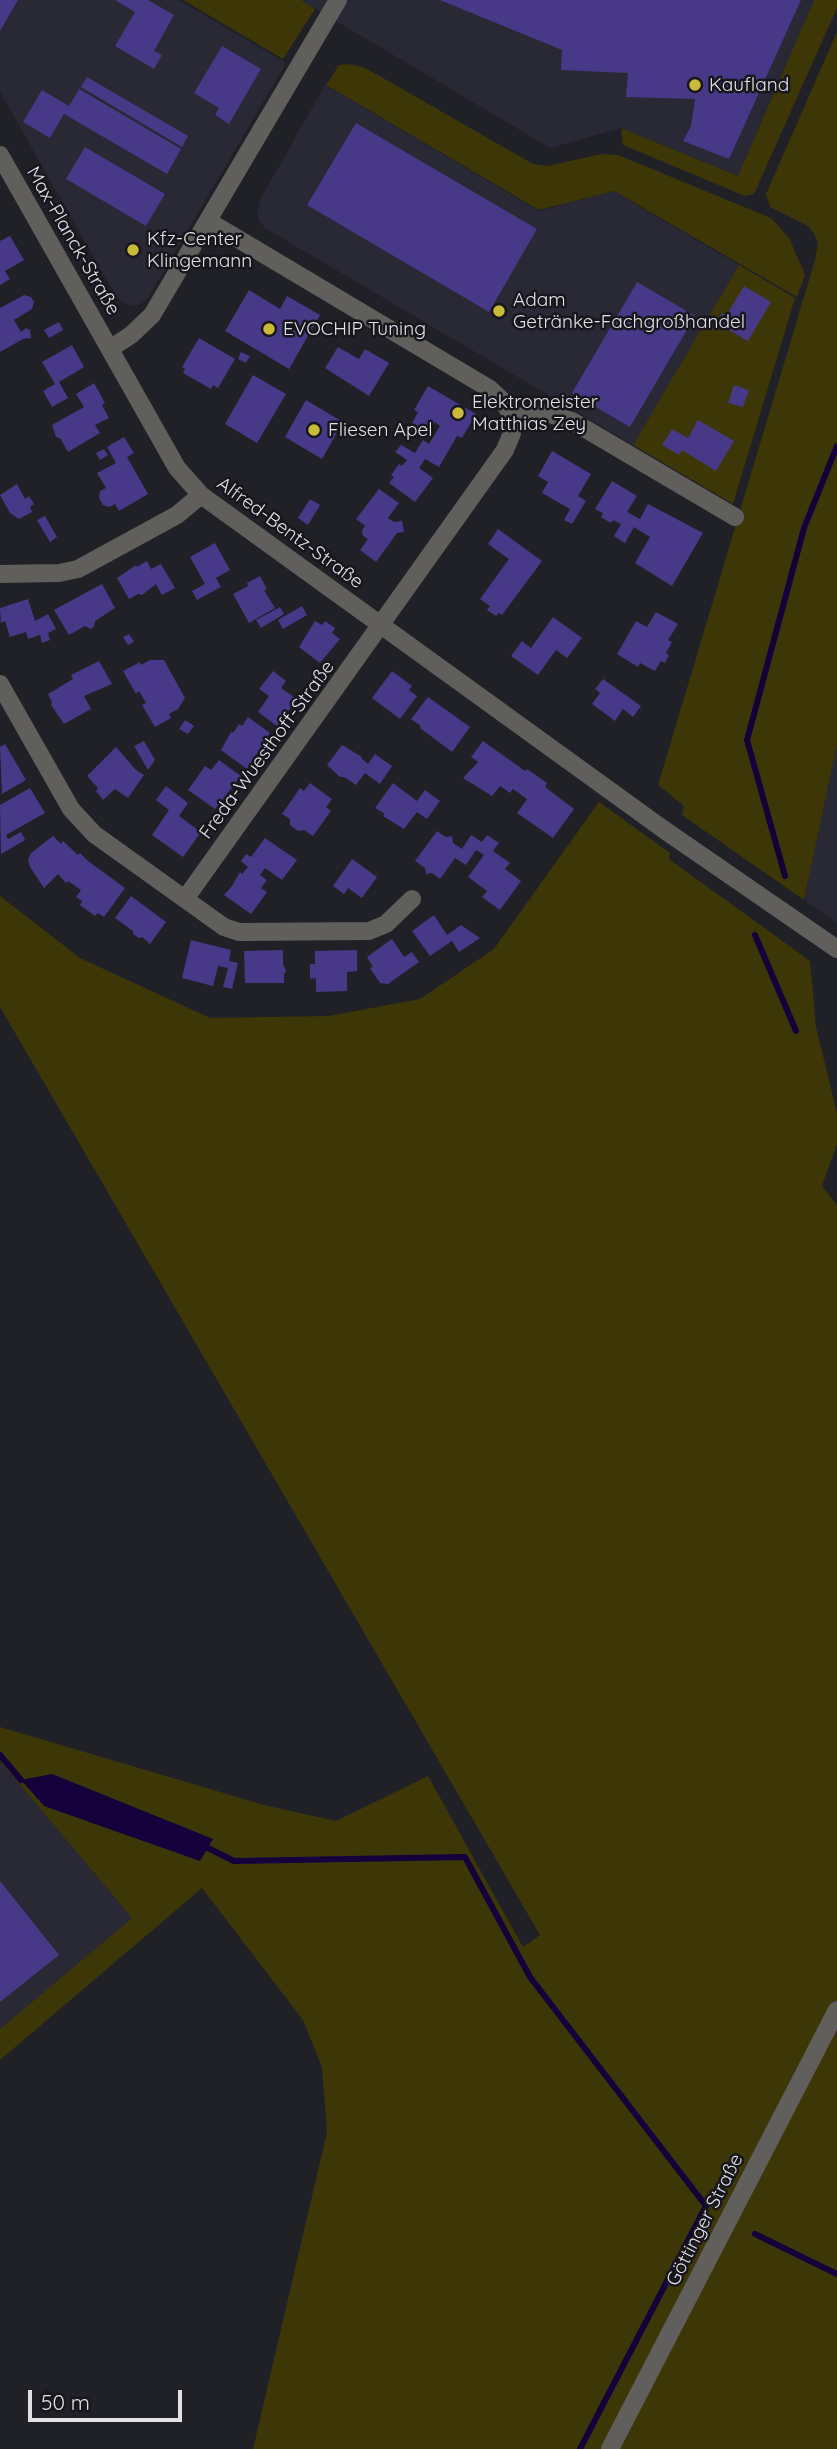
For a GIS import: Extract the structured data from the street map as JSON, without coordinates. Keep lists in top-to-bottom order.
{
  "streets": {
    "street": [
      "Max-Planck-Straße",
      "Alfred-Bentz-Straße",
      "Freda-Wuesthoff-Straße",
      "Göttinger Straße"
    ]
  },
  "crossings": [
    ["Max-Planck-Straße", "Alfred-Bentz-Straße"],
    ["Alfred-Bentz-Straße", "Freda-Wuesthoff-Straße"]
  ],
  "places": [
    "Kaufland",
    "Kfz-Center Klingemann",
    "Adam Getränke-Fachgroßhandel",
    "EVOCHIP Tuning",
    "Elektromeister Matthias Zey",
    "Fliesen Apel"
  ],
  "scale_bar": "50 m"
}
